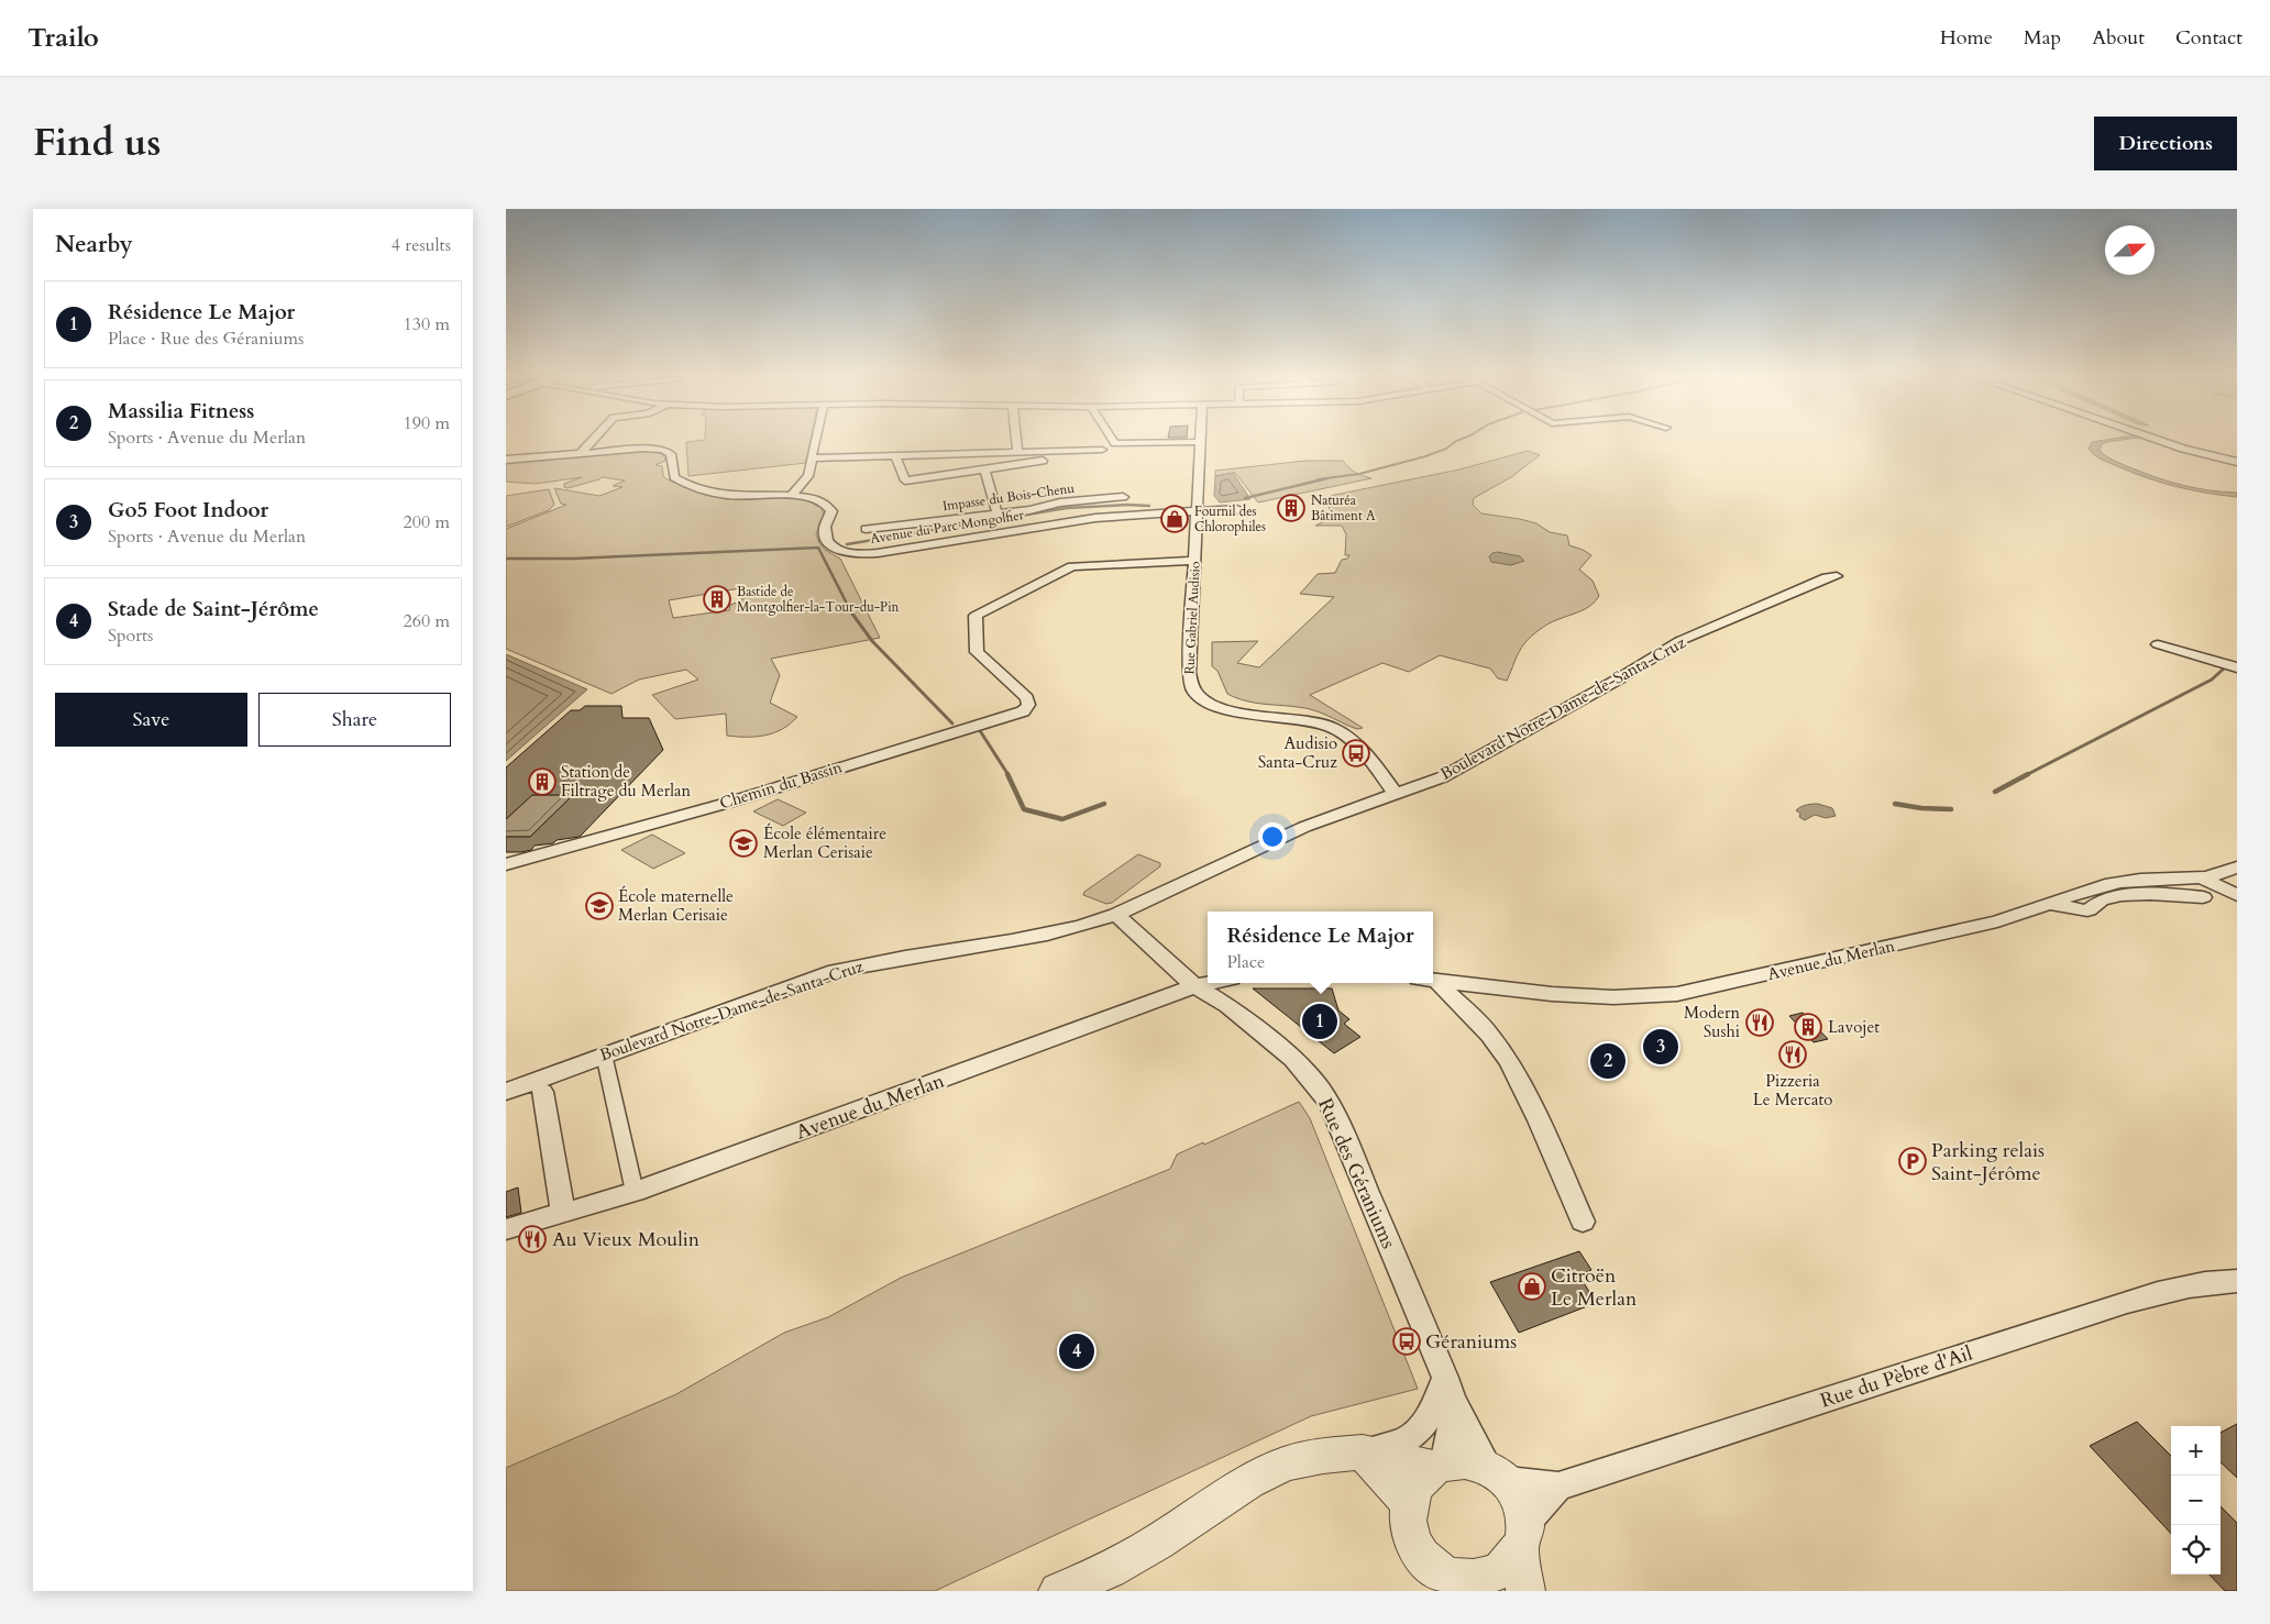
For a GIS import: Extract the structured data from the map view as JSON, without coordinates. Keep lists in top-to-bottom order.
{
  "streets": {
    "street": [
      "Impasse du Bois-Chenu",
      "Avenue du Parc Mongolfier",
      "Rue Gabriel Audisio",
      "Boulevard Notre-Dame-de-Santa-Cruz",
      "Chemin du Bassin",
      "Avenue du Merlan",
      "Rue des Géraniums",
      "Rue du Pèbre d'Ail"
    ]
  },
  "crossings": [
    ["Avenue du Parc Mongolfier", "Rue Gabriel Audisio"],
    ["Rue Gabriel Audisio", "Boulevard Notre-Dame-de-Santa-Cruz"],
    ["Rue Gabriel Audisio", "Chemin du Bassin"],
    ["Boulevard Notre-Dame-de-Santa-Cruz", "Rue des Géraniums"],
    ["Avenue du Merlan", "Rue des Géraniums"],
    ["Rue des Géraniums", "Rue du Pèbre d'Ail"]
  ],
  "places": {
    "building": [
      "Naturéa Bâtiment A",
      "Bastide de Montgolfier-la-Tour-du-Pin",
      "Station de Filtrage du Merlan",
      "Lavojet"
    ],
    "shop": ["Fournil des Chlorophiles", "Citroën Le Merlan"],
    "bus stop": ["Audisio Santa-Cruz", "Géraniums"],
    "school or university": ["École élémentaire Merlan Cerisaie", "École maternelle Merlan Cerisaie"],
    "restaurant": ["Modern Sushi", "Pizzeria Le Mercato", "Au Vieux Moulin"],
    "parking": ["Parking relais Saint-Jérôme"]
  },
  "north": "right",
  "page": {
    "header": "Trailo",
    "nav": [
      "Home",
      "Map",
      "About",
      "Contact"
    ],
    "title": "Find us",
    "buttons": [
      "Directions",
      ["Save", "Share"]
    ],
    "heading": ["Nearby", "4 results"],
    "list": [
      {
        "mark": "1",
        "name": "Résidence Le Major",
        "note": "Place · Rue des Géraniums",
        "value": "130 m"
      },
      {
        "mark": "2",
        "name": "Massilia Fitness",
        "note": "Sports · Avenue du Merlan",
        "value": "190 m"
      },
      {
        "mark": "3",
        "name": "Go5 Foot Indoor",
        "note": "Sports · Avenue du Merlan",
        "value": "200 m"
      },
      {
        "mark": "4",
        "name": "Stade de Saint-Jérôme",
        "note": "Sports",
        "value": "260 m"
      }
    ],
    "popup": ["Résidence Le Major", "Place"],
    "pins": [
      "1",
      "3",
      "2",
      "4"
    ],
    "map_buttons": ["+", "−"]
  }
}
